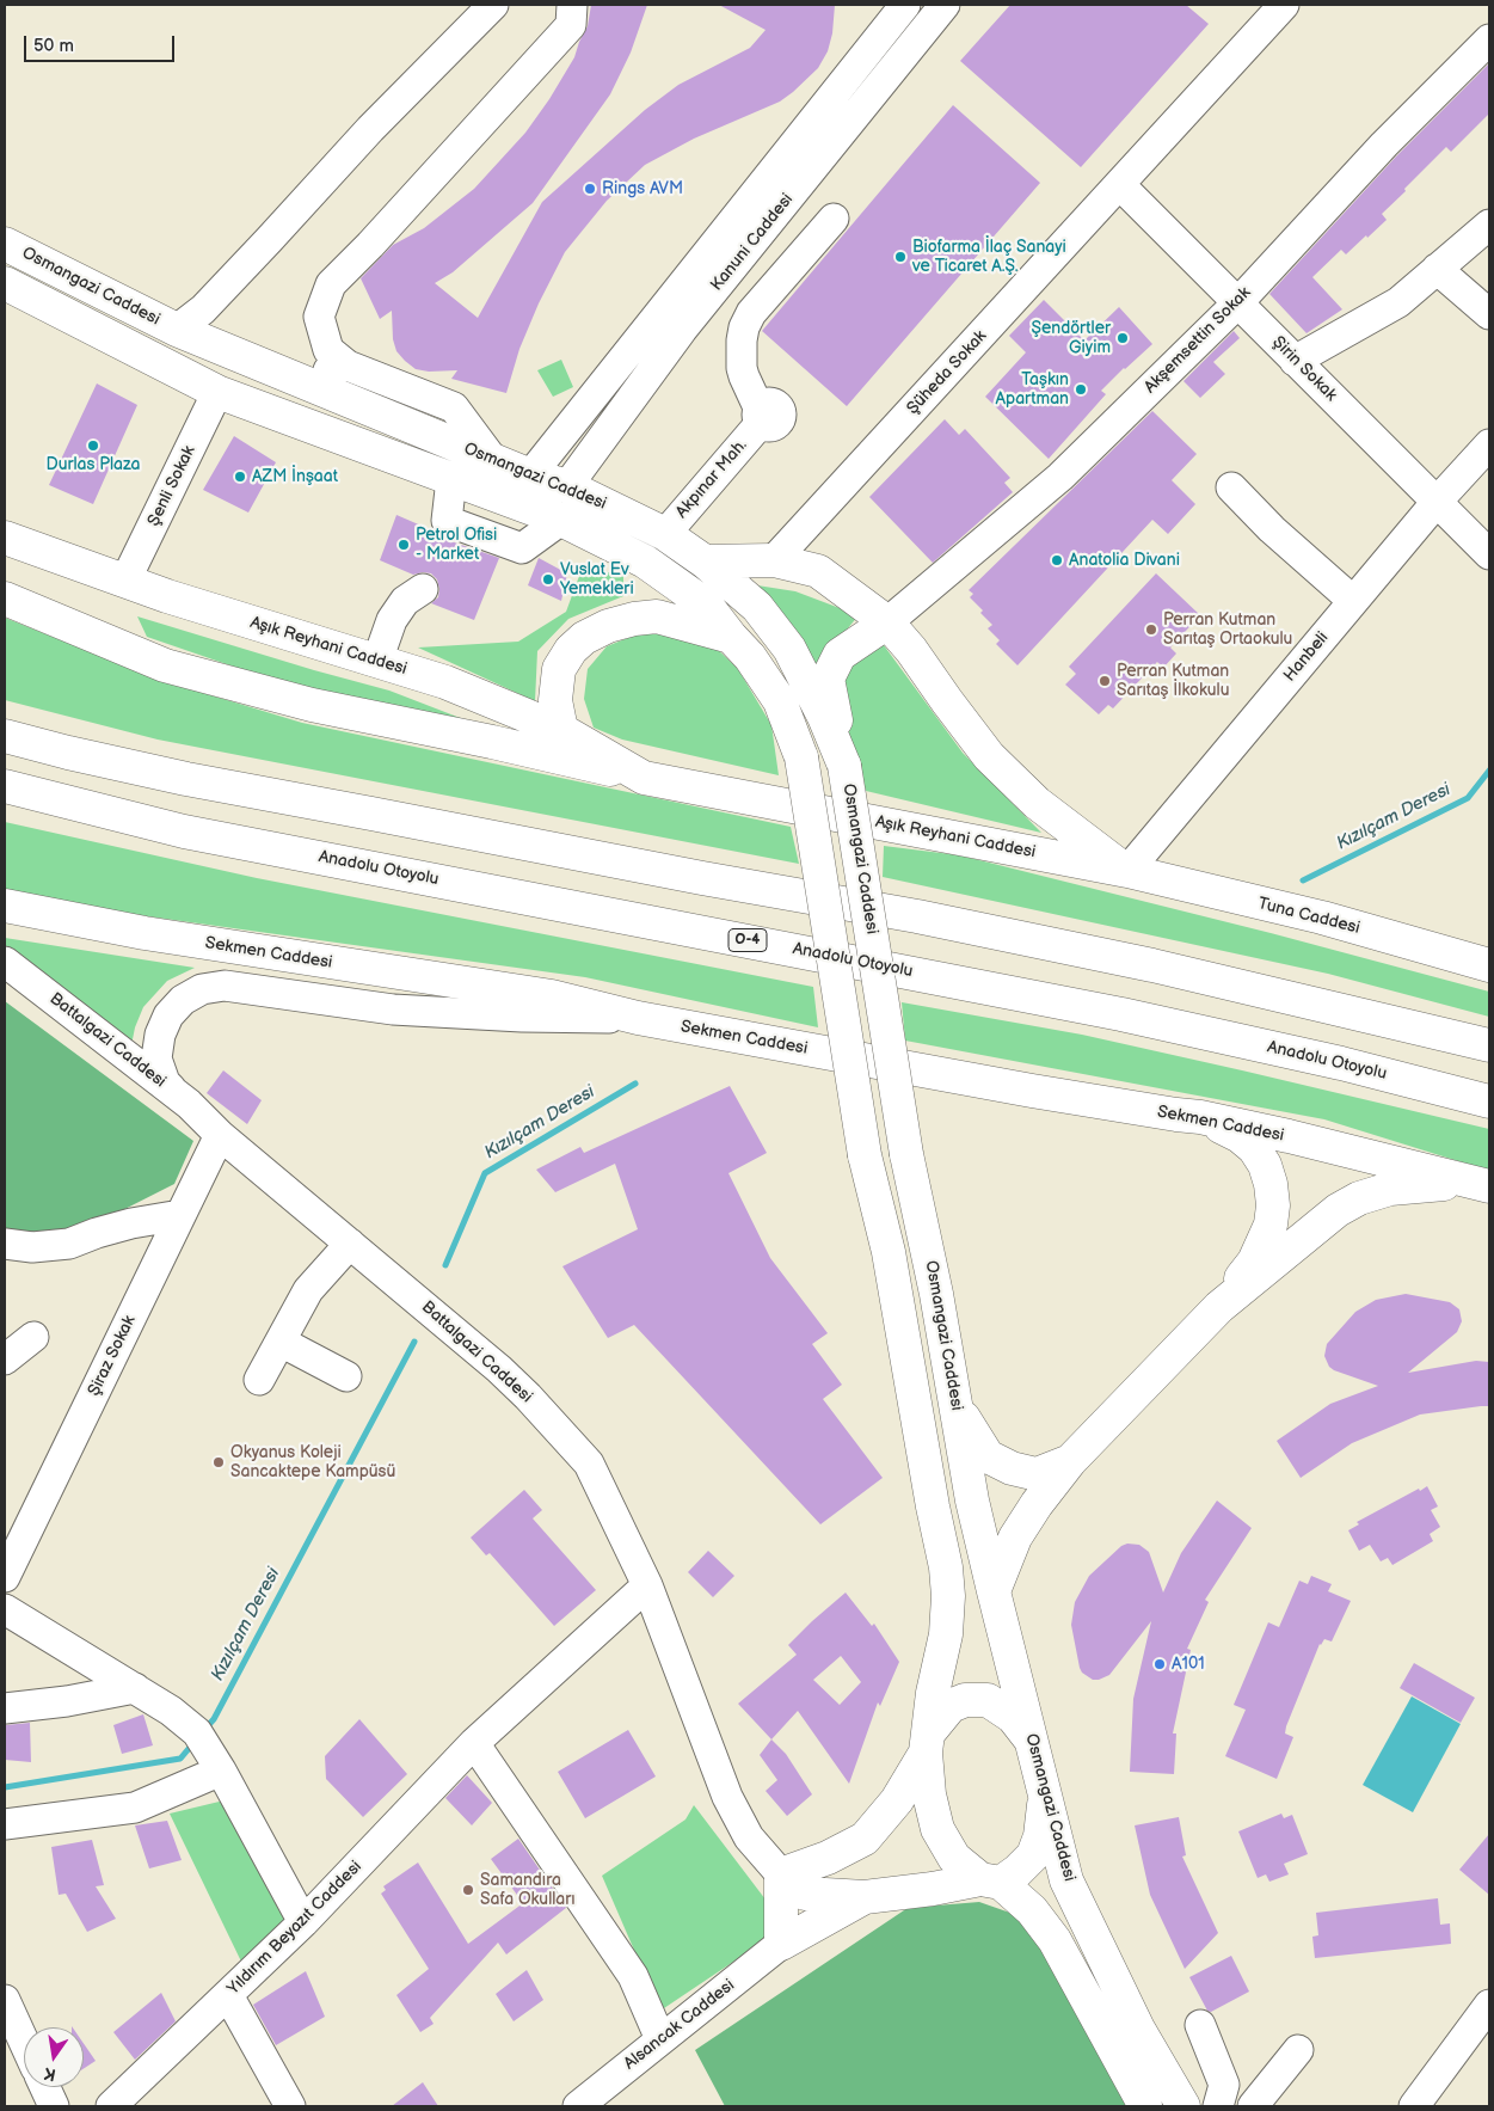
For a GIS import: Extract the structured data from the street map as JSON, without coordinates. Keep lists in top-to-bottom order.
{
  "streets": {
    "main road": [
      "Osmangazi Caddesi",
      "Aşık Reyhani Caddesi",
      "Anadolu Otoyolu",
      "Tuna Caddesi",
      "O-4",
      "Sekmen Caddesi"
    ],
    "street": [
      "Kanuni Caddesi",
      "Akşemsettin Sokak",
      "Şirin Sokak",
      "Şüheda Sokak",
      "Akpınar Mah.",
      "Şenli Sokak",
      "Hanbeli",
      "Battalgazi Caddesi",
      "Şiraz Sokak",
      "Yıldırım Beyazıt Caddesi",
      "Alsancak Caddesi"
    ]
  },
  "crossings": [
    ["Kanuni Caddesi", "Osmangazi Caddesi"],
    ["Osmangazi Caddesi", "Akpınar Mah."],
    ["Osmangazi Caddesi", "Şenli Sokak"],
    ["Akşemsettin Sokak", "Şirin Sokak"],
    ["Şirin Sokak", "Şüheda Sokak"],
    ["Şirin Sokak", "Hanbeli"],
    ["Şenli Sokak", "Aşık Reyhani Caddesi"],
    ["Aşık Reyhani Caddesi", "Hanbeli"],
    ["Aşık Reyhani Caddesi", "Tuna Caddesi"],
    ["Hanbeli", "Tuna Caddesi"],
    ["Battalgazi Caddesi", "Şiraz Sokak"],
    ["Battalgazi Caddesi", "Yıldırım Beyazıt Caddesi"]
  ],
  "water": ["Kızılçam Deresi"],
  "places": [
    "Rings AVM",
    "Biofarma İlaç Sanayi ve Ticaret A.Ş.",
    "Şendörtler Giyim",
    "Taşkın Apartman",
    "Durlas Plaza",
    "AZM İnşaat",
    "Petrol Ofisi - Market",
    "Anatolia Divani",
    "Vuslat Ev Yemekleri",
    "Perran Kutman Sarıtaş Ortaokulu",
    "Perran Kutman Sarıtaş İlkokulu",
    "Okyanus Koleji Sancaktepe Kampüsü",
    "A101",
    "Samandıra Safa Okulları"
  ],
  "scale_bar": "50 m",
  "north": "bottom"
}
